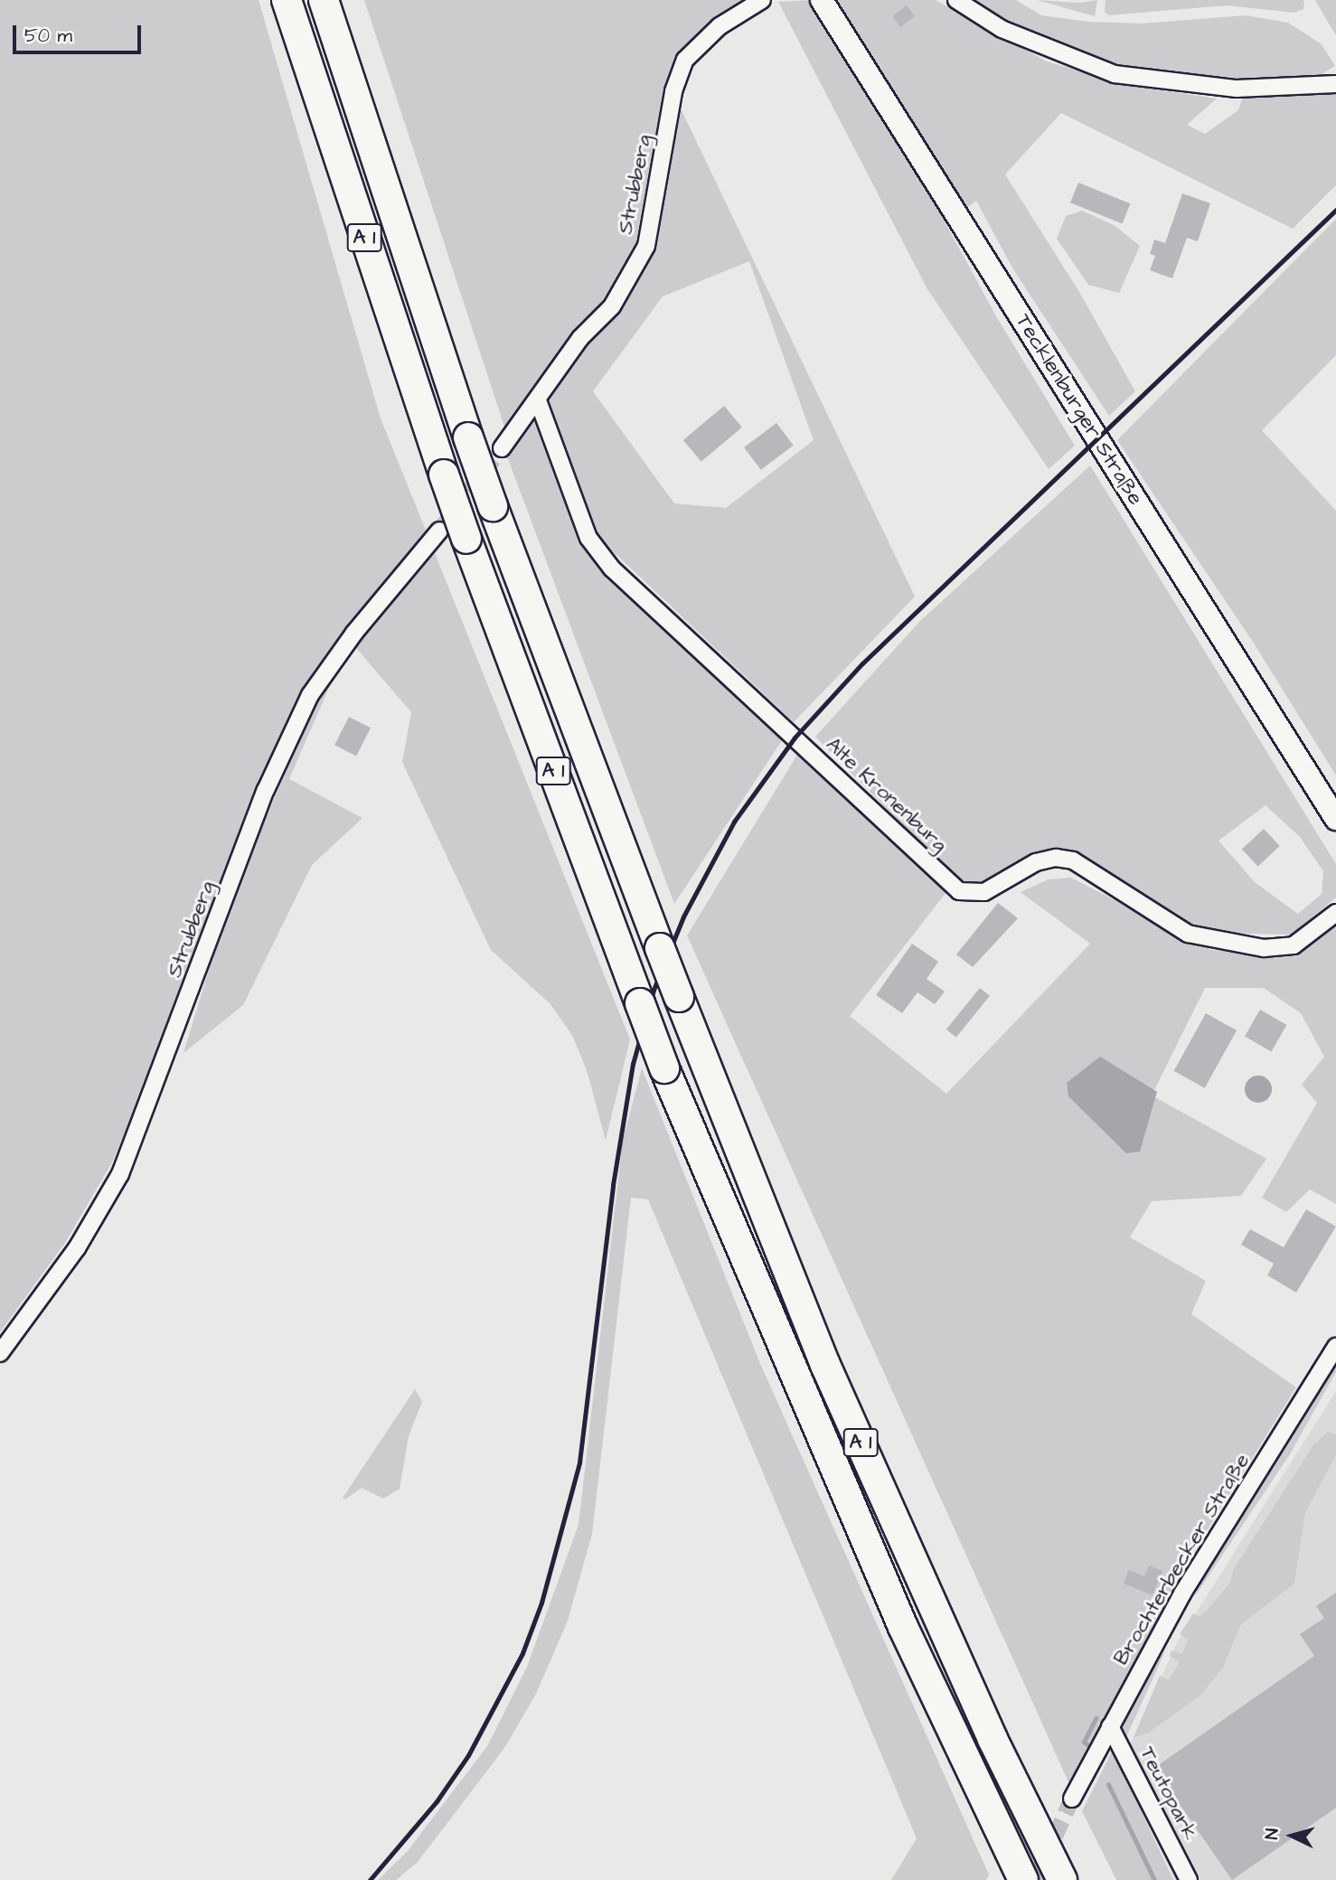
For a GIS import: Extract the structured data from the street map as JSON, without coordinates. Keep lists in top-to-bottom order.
{
  "streets": {
    "highway": ["A 1"],
    "main road": ["Tecklenburger Straße"],
    "street": [
      "Strubberg",
      "Alte Kronenburg",
      "Brochterbecker Straße",
      "Teutopark"
    ]
  },
  "crossings": [
    ["Strubberg", "A 1"],
    ["Strubberg", "Alte Kronenburg"],
    ["Brochterbecker Straße", "Teutopark"]
  ],
  "scale_bar": "50 m",
  "north": "left"
}
